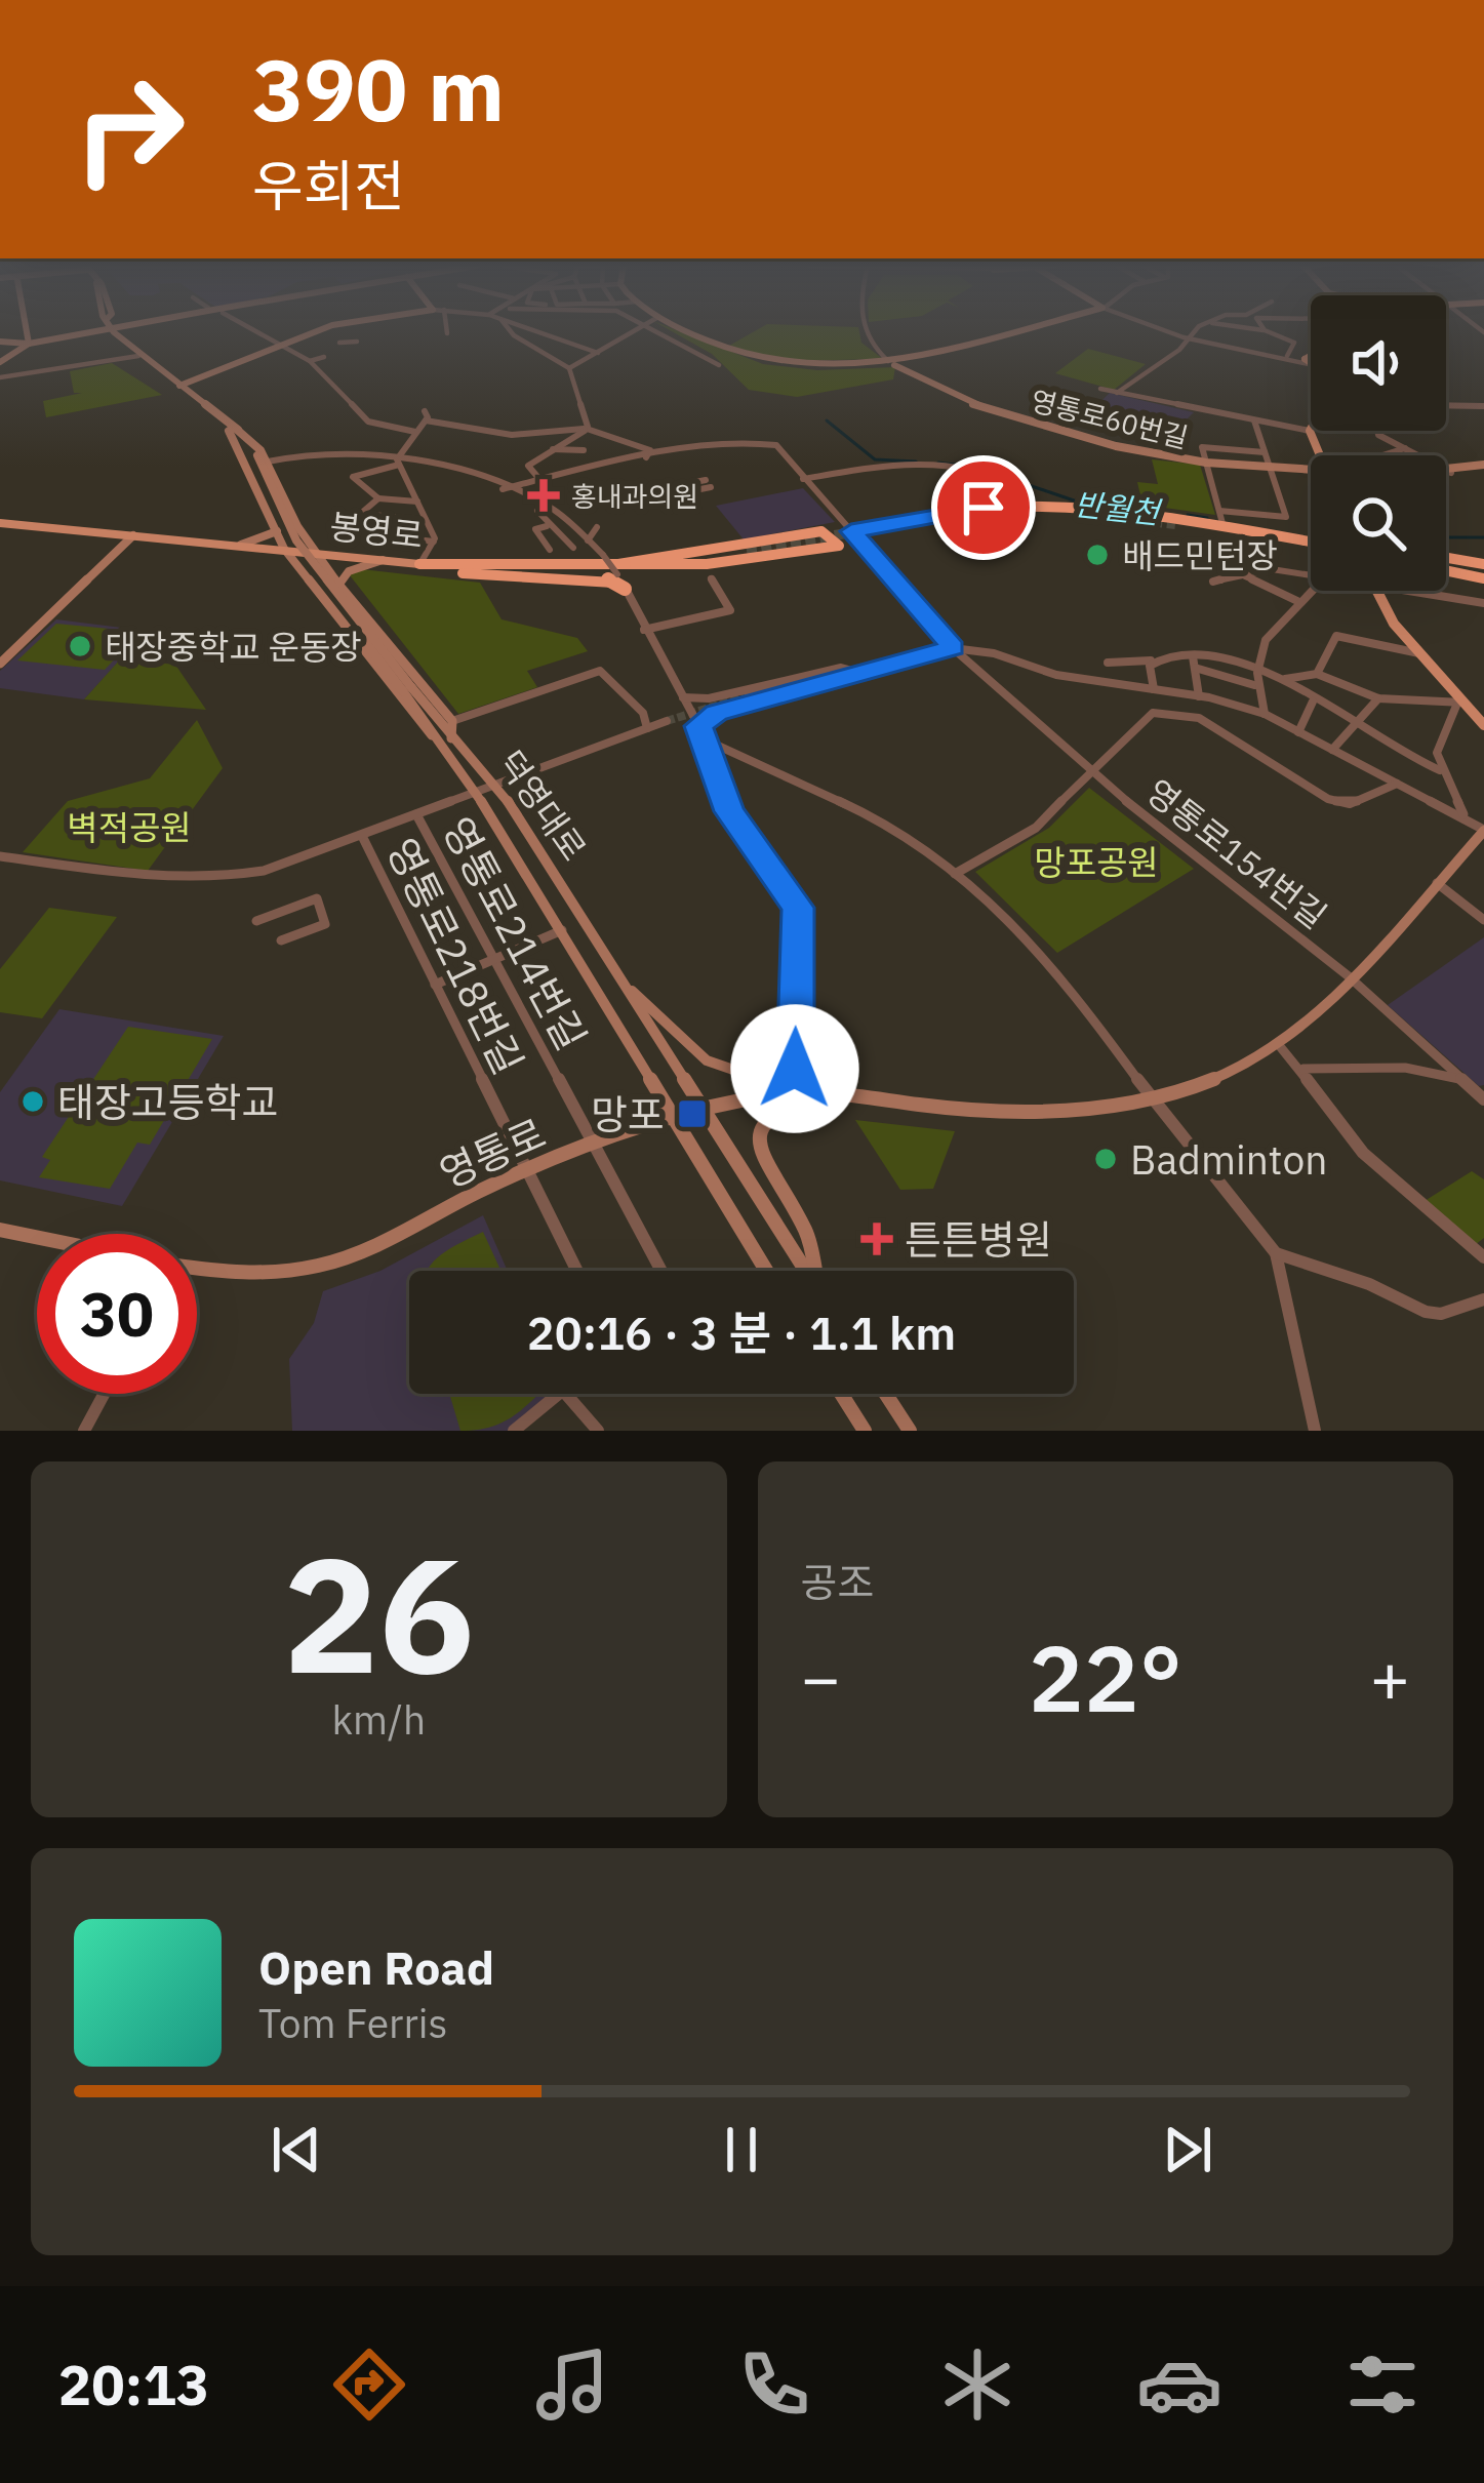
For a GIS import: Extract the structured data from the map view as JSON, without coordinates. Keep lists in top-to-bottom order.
{
  "streets": {
    "highway": ["봉영로"],
    "street": [
      "영통로60번길",
      "덕영대로",
      "영통로154번길",
      "영통로214번길",
      "영통로218번길",
      "영통로"
    ]
  },
  "crossings": [
    ["덕영대로", "영통로"],
    ["영통로154번길", "영통로"],
    ["영통로214번길", "영통로"],
    ["영통로218번길", "영통로"]
  ],
  "water": ["반월천"],
  "parks": ["벽적공원", "망포공원"],
  "places": {
    "health": ["홍내과의원", "튼튼병원"],
    "other": [
      "배드민턴장",
      "태장중학교 운동장",
      "태장고등학교",
      "Badminton"
    ],
    "transit": ["망포"]
  },
  "page": {
    "turn": ["390 m", "우회전"],
    "limit": "30",
    "trip": "20:16 · 3 분 · 1.1 km",
    "tile": [
      ["26", "km/h"],
      "공조"
    ],
    "heat": ["−", "22°", "+"],
    "song": ["Open Road", "Tom Ferris"],
    "tabs": "20:13"
  }
}
